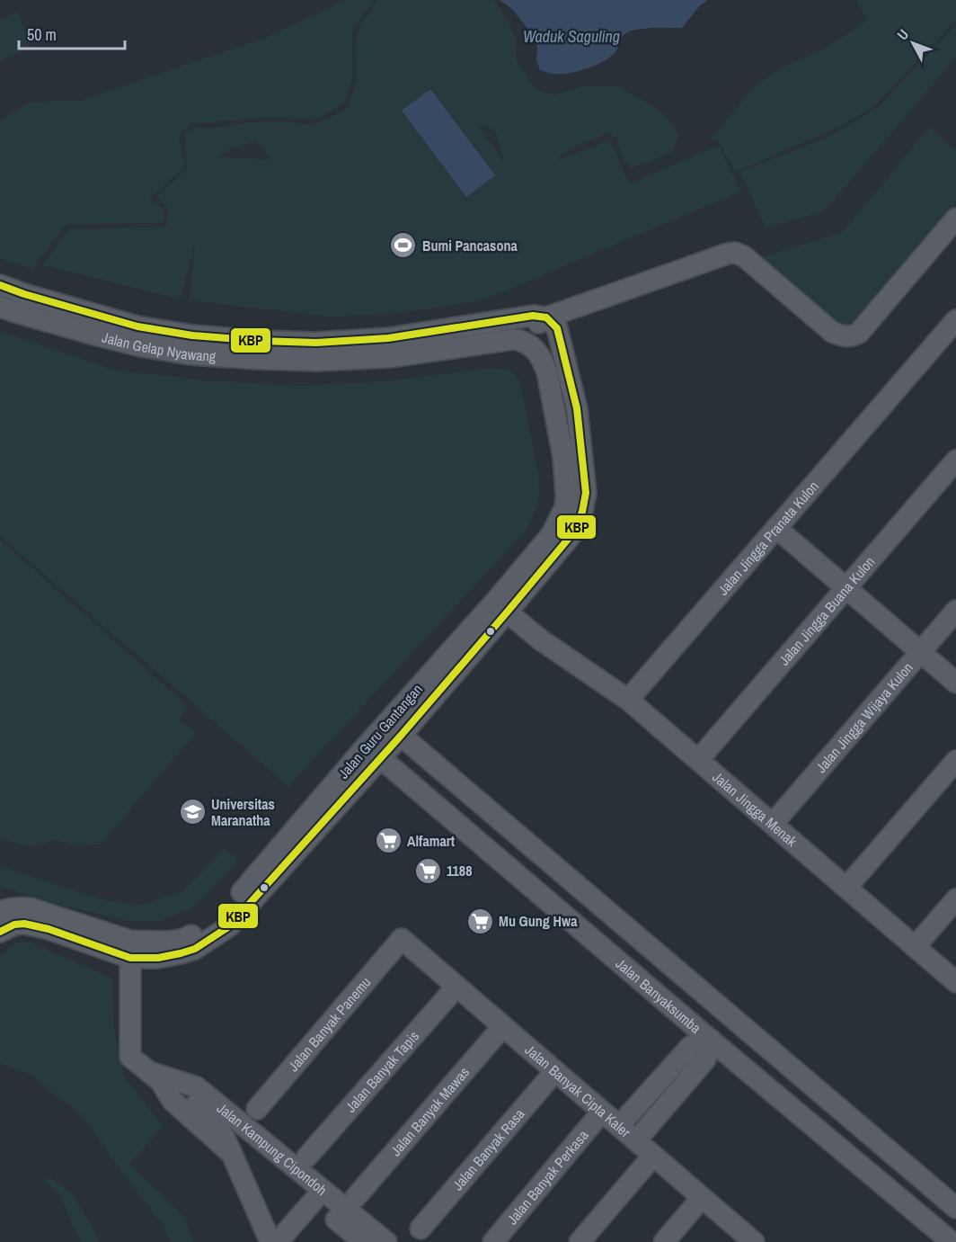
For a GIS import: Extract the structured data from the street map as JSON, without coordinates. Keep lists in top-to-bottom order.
{
  "streets": {
    "street": [
      "Jalan Gelap Nyawang",
      "Jalan Jingga Pranata Kulon",
      "Jalan Jingga Buana Kulon",
      "Jalan Jingga Wijaya Kulon",
      "Jalan Guru Gantangan",
      "Jalan Jingga Menak",
      "Jalan Banyaksumba",
      "Jalan Banyak Panemu",
      "Jalan Banyak Tapis",
      "Jalan Banyak Cipta Kaler",
      "Jalan Banyak Mawas",
      "Jalan Kampung Cipondoh",
      "Jalan Banyak Rasa",
      "Jalan Banyak Perkasa"
    ]
  },
  "crossings": [
    ["Jalan Gelap Nyawang", "Jalan Guru Gantangan"],
    ["Jalan Jingga Pranata Kulon", "Jalan Jingga Menak"],
    ["Jalan Jingga Buana Kulon", "Jalan Jingga Menak"],
    ["Jalan Jingga Wijaya Kulon", "Jalan Jingga Menak"],
    ["Jalan Guru Gantangan", "Jalan Jingga Menak"],
    ["Jalan Guru Gantangan", "Jalan Banyaksumba"],
    ["Jalan Banyak Panemu", "Jalan Banyak Cipta Kaler"],
    ["Jalan Banyak Tapis", "Jalan Banyak Cipta Kaler"],
    ["Jalan Banyak Cipta Kaler", "Jalan Banyak Mawas"],
    ["Jalan Banyak Cipta Kaler", "Jalan Banyak Rasa"],
    ["Jalan Banyak Cipta Kaler", "Jalan Banyak Perkasa"]
  ],
  "water": ["Waduk Saguling"],
  "places": {
    "sports": ["Bumi Pancasona"],
    "school or university": ["Universitas Maranatha"],
    "supermarket": ["Alfamart", "1188", "Mu Gung Hwa"]
  },
  "lines": ["transit line KBP"],
  "scale_bar": "50 m",
  "north": "top left"
}
